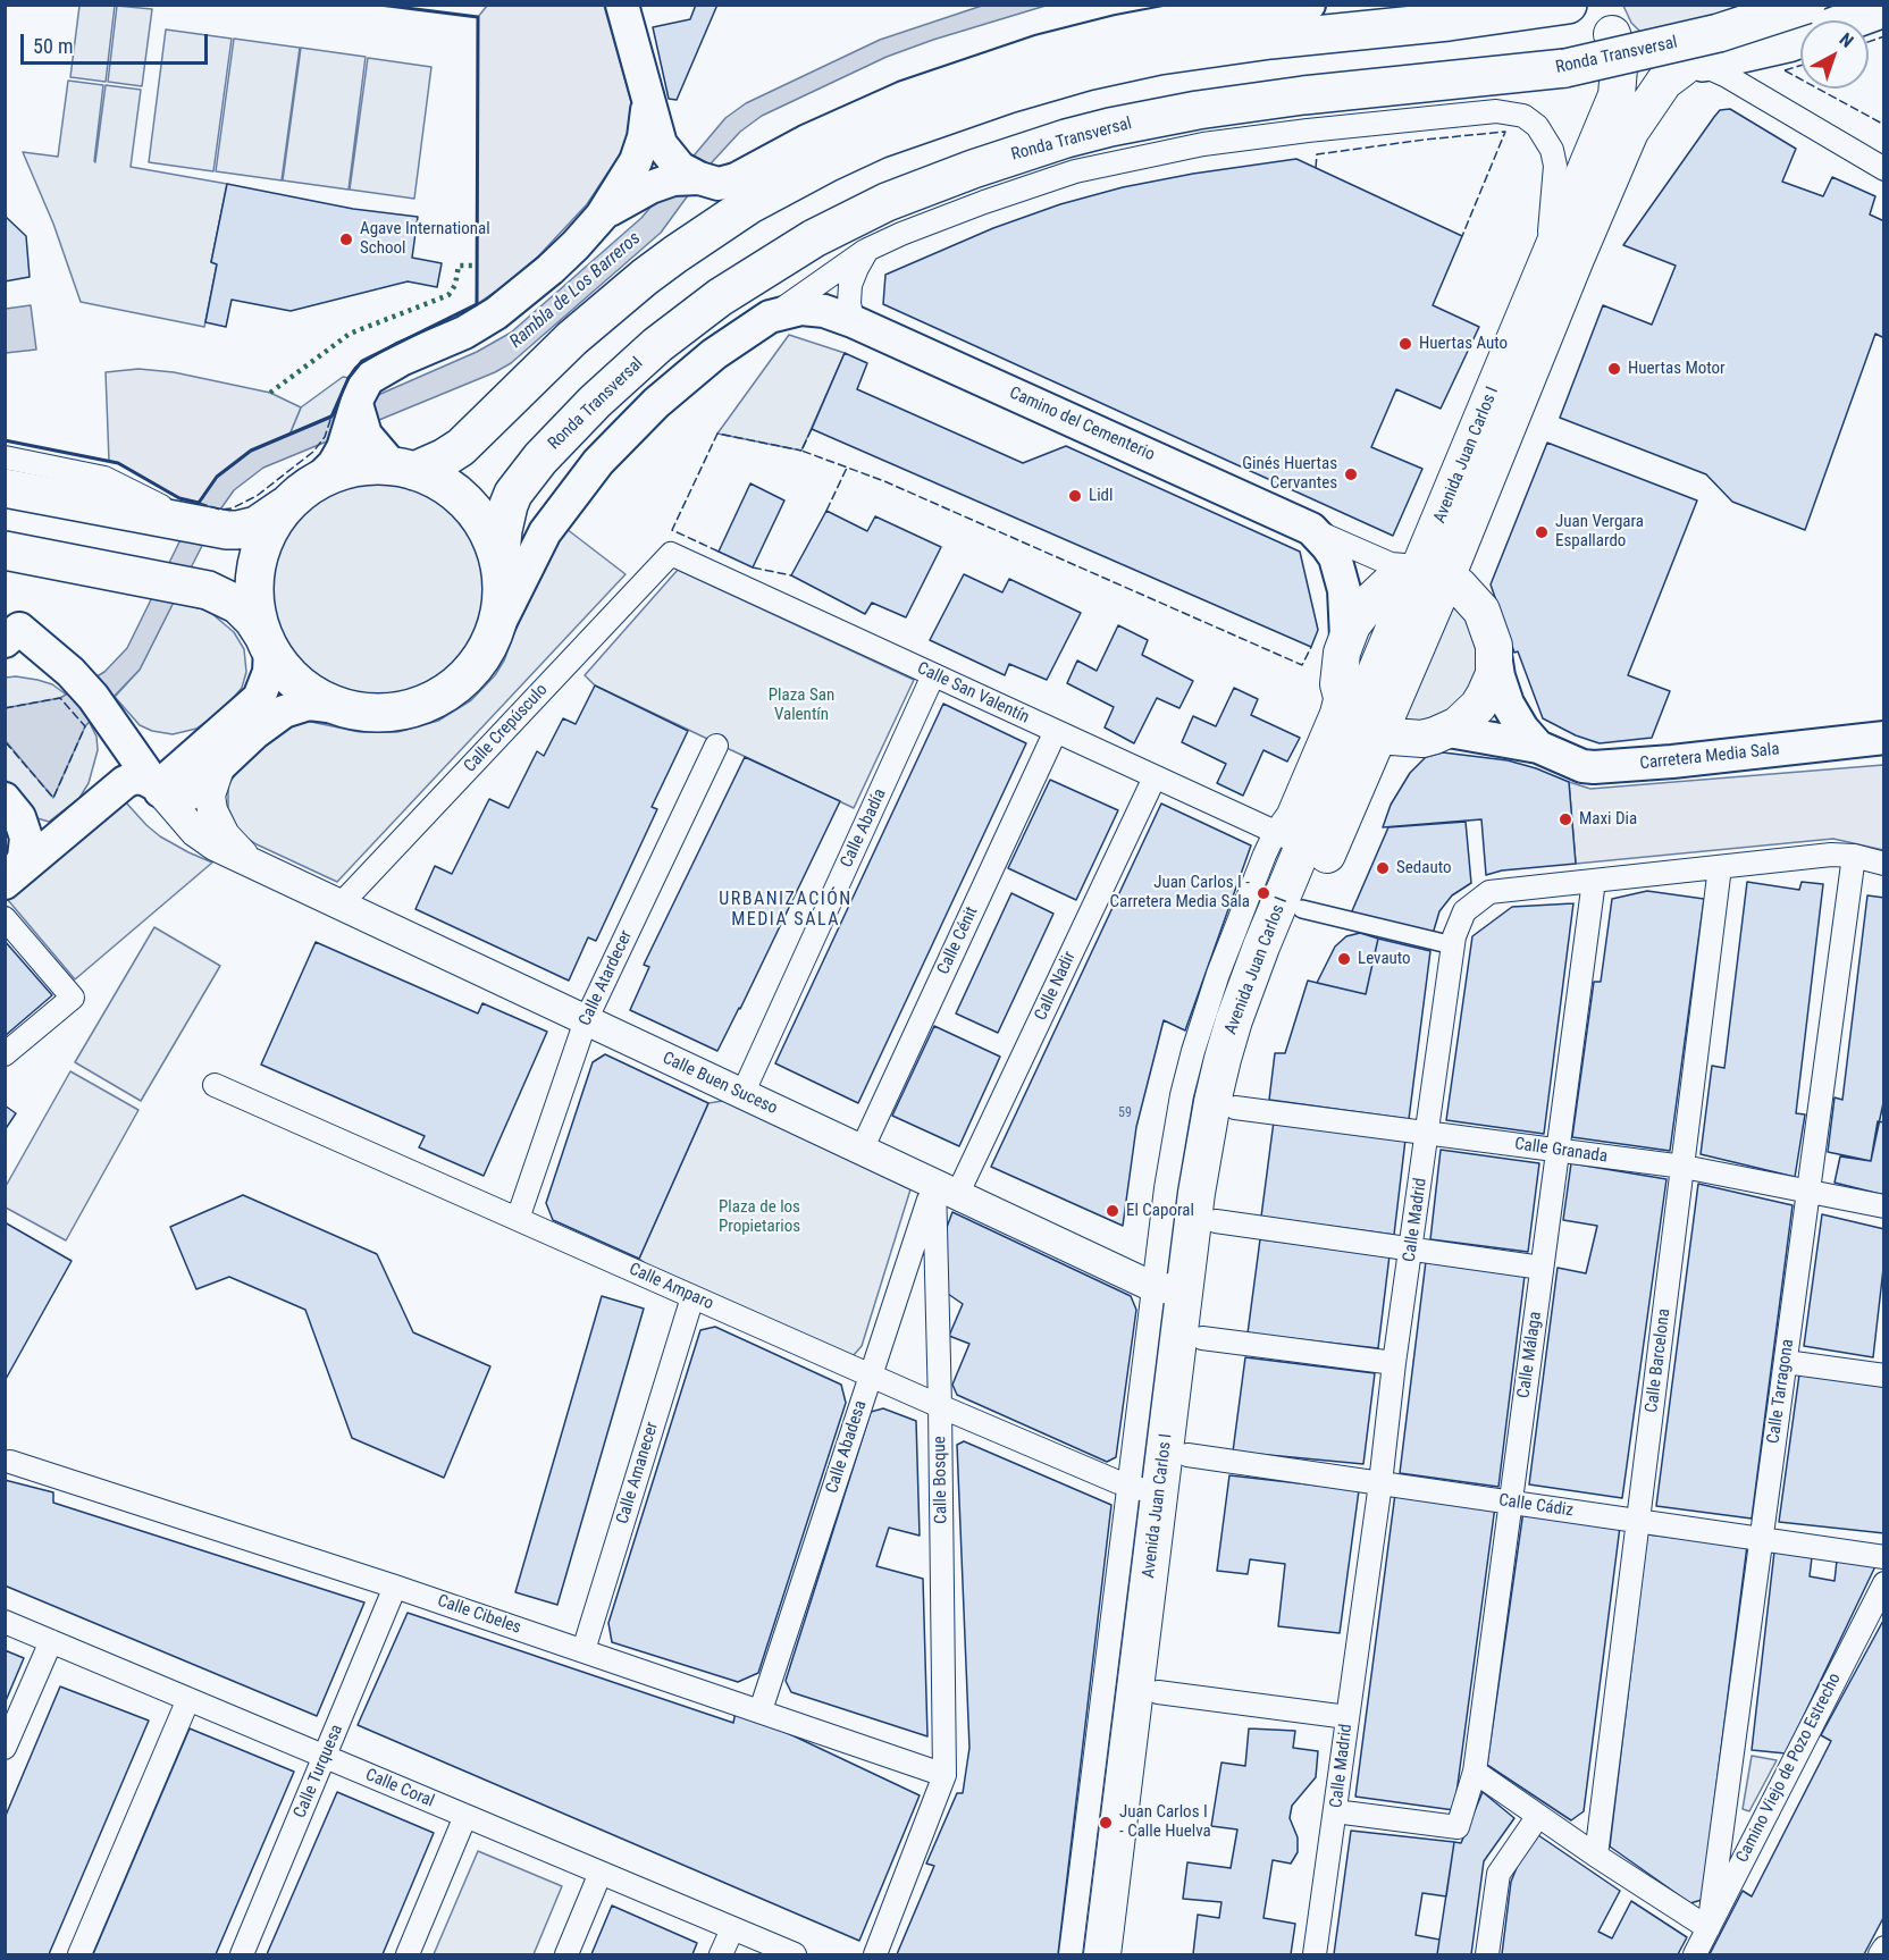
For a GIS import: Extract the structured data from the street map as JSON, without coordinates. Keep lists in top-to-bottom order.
{
  "streets": {
    "highway": ["Ronda Transversal"],
    "main road": ["Camino del Cementerio", "Avenida Juan Carlos I", "Carretera Media Sala"],
    "street": [
      "Calle San Valentín",
      "Calle Crepúsculo",
      "Calle Abadía",
      "Calle Cénit",
      "Calle Atardecer",
      "Calle Nadir",
      "Calle Buen Suceso",
      "Calle Granada",
      "Calle Madrid",
      "Calle Amparo",
      "Calle Málaga",
      "Calle Barcelona",
      "Calle Tarragona",
      "Calle Abadesa",
      "Calle Amanecer",
      "Calle Bosque",
      "Calle Cádiz",
      "Calle Cibeles",
      "Camino Viejo de Pozo Estrecho",
      "Calle Turquesa",
      "Calle Coral"
    ]
  },
  "crossings": [
    ["Camino del Cementerio", "Avenida Juan Carlos I"],
    ["Avenida Juan Carlos I", "Calle San Valentín"],
    ["Avenida Juan Carlos I", "Calle Buen Suceso"],
    ["Avenida Juan Carlos I", "Calle Granada"],
    ["Avenida Juan Carlos I", "Calle Amparo"],
    ["Avenida Juan Carlos I", "Calle Cádiz"],
    ["Calle San Valentín", "Calle Crepúsculo"],
    ["Calle San Valentín", "Calle Abadía"],
    ["Calle San Valentín", "Calle Cénit"],
    ["Calle San Valentín", "Calle Nadir"],
    ["Calle Crepúsculo", "Calle Buen Suceso"],
    ["Calle Abadía", "Calle Buen Suceso"],
    ["Calle Cénit", "Calle Buen Suceso"],
    ["Calle Atardecer", "Calle Buen Suceso"],
    ["Calle Atardecer", "Calle Amparo"],
    ["Calle Nadir", "Calle Buen Suceso"],
    ["Calle Nadir", "Calle Abadesa"],
    ["Calle Nadir", "Calle Bosque"],
    ["Calle Buen Suceso", "Calle Abadesa"],
    ["Calle Buen Suceso", "Calle Bosque"],
    ["Calle Granada", "Calle Madrid"],
    ["Calle Granada", "Calle Málaga"],
    ["Calle Granada", "Calle Barcelona"],
    ["Calle Granada", "Calle Tarragona"],
    ["Calle Madrid", "Calle Málaga"],
    ["Calle Madrid", "Calle Barcelona"],
    ["Calle Madrid", "Calle Tarragona"],
    ["Calle Madrid", "Calle Cádiz"],
    ["Calle Amparo", "Calle Abadesa"],
    ["Calle Amparo", "Calle Amanecer"],
    ["Calle Amparo", "Calle Bosque"],
    ["Calle Málaga", "Calle Cádiz"],
    ["Calle Barcelona", "Calle Cádiz"],
    ["Calle Tarragona", "Calle Cádiz"],
    ["Calle Tarragona", "Camino Viejo de Pozo Estrecho"],
    ["Calle Abadesa", "Calle Bosque"],
    ["Calle Abadesa", "Calle Cibeles"],
    ["Calle Amanecer", "Calle Cibeles"],
    ["Calle Bosque", "Calle Cibeles"],
    ["Calle Cibeles", "Calle Turquesa"],
    ["Calle Turquesa", "Calle Coral"]
  ],
  "districts": ["URBANIZACIÓN MEDIA SALA"],
  "water": ["Rambla de Los Barreros"],
  "parks": ["Plaza San Valentín", "Plaza de los Propietarios"],
  "places": [
    "Agave International School",
    "Huertas Auto",
    "Huertas Motor",
    "Ginés Huertas Cervantes",
    "Lidl",
    "Juan Vergara Espallardo",
    "Maxi Dia",
    "Sedauto",
    "Juan Carlos I - Carretera Media Sala",
    "Levauto",
    "El Caporal",
    "Juan Carlos I - Calle Huelva"
  ],
  "house_numbers": ["59"],
  "scale_bar": "50 m",
  "north": "top right"
}
